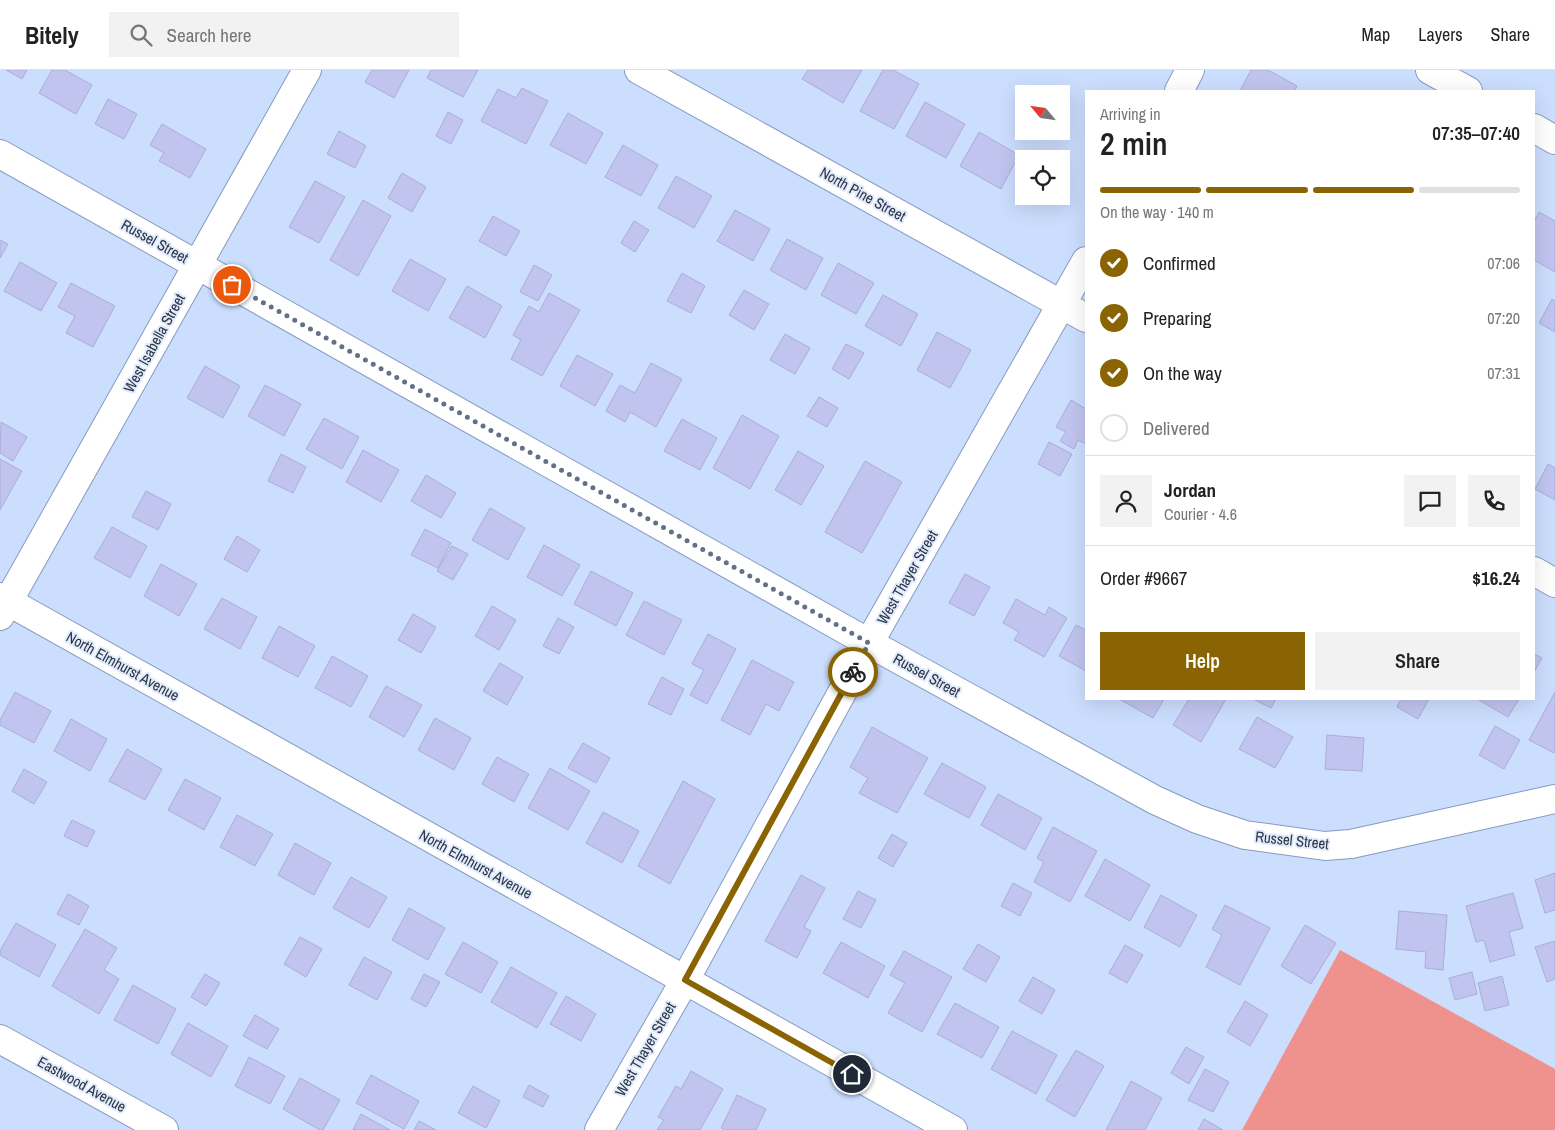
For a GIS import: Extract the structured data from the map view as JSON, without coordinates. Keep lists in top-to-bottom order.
{
  "streets": {
    "street": [
      "North Pine Street",
      "Russel Street",
      "West Isabella Street",
      "West Thayer Street",
      "North Elmhurst Avenue",
      "Eastwood Avenue"
    ]
  },
  "crossings": [
    ["North Pine Street", "West Thayer Street"],
    ["Russel Street", "West Isabella Street"],
    ["Russel Street", "West Thayer Street"],
    ["West Isabella Street", "North Elmhurst Avenue"],
    ["West Thayer Street", "North Elmhurst Avenue"]
  ],
  "north": "top left",
  "page": {
    "header": "Bitely",
    "search": "Search here",
    "nav": ["Map", "Layers", "Share"],
    "heading": ["2 min", "Arriving in", "07:35–07:40"],
    "panel": [
      "Jordan",
      "Courier · 4.6",
      "Order #9667",
      "$16.24"
    ],
    "bar": "On the way · 140 m",
    "list": [
      ["Confirmed", "07:06"],
      ["Preparing", "07:20"],
      ["On the way", "07:31"],
      "Delivered"
    ],
    "buttons": ["Help", "Share"]
  }
}
